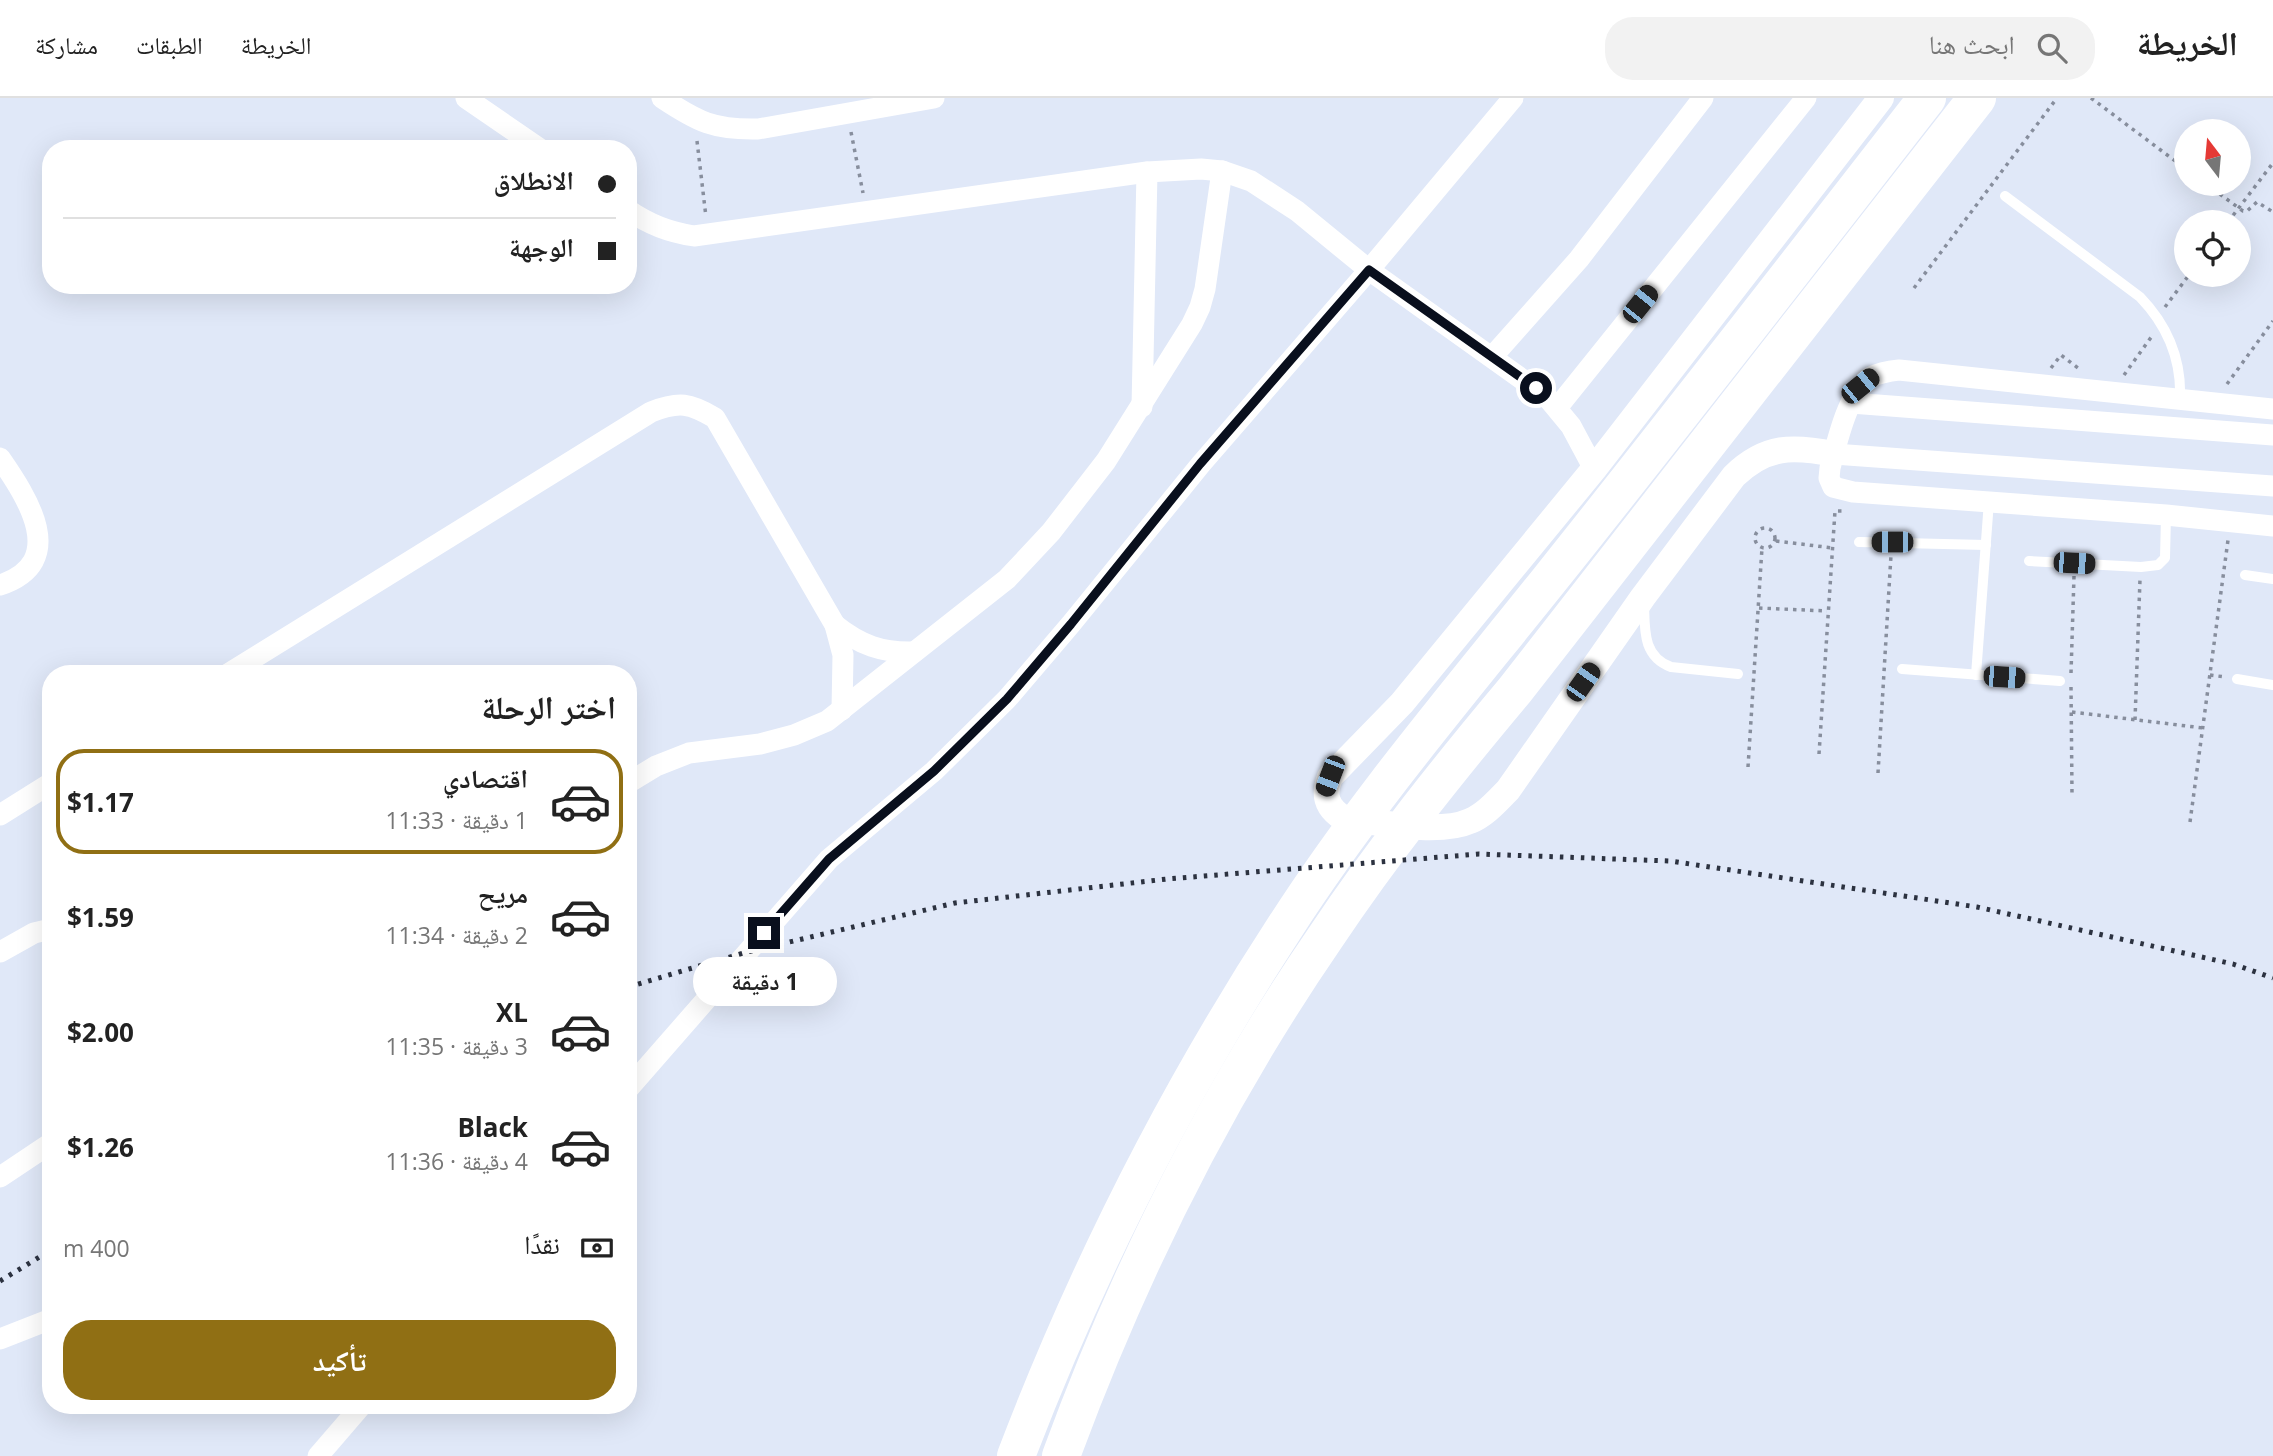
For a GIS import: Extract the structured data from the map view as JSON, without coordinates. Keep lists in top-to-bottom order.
{
  "north": "top",
  "page": {
    "header": "الخريطة",
    "search": "ابحث هنا",
    "nav": ["الخريطة", "الطبقات", "مشاركة"],
    "banner": ["الانطلاق", "الوجهة"],
    "heading": "اختر الرحلة",
    "list": [
      {
        "name": "اقتصادي",
        "note": "1 دقيقة · 11:33",
        "value": "$1.17"
      },
      {
        "name": "مريح",
        "note": "2 دقيقة · 11:34",
        "value": "$1.59"
      },
      {
        "name": "XL",
        "note": "3 دقيقة · 11:35",
        "value": "$2.00"
      },
      {
        "name": "Black",
        "note": "4 دقيقة · 11:36",
        "value": "$1.26"
      }
    ],
    "bubble": "1 دقيقة",
    "pay": ["نقدًا", "400 m"],
    "buttons": "تأكيد"
  }
}
